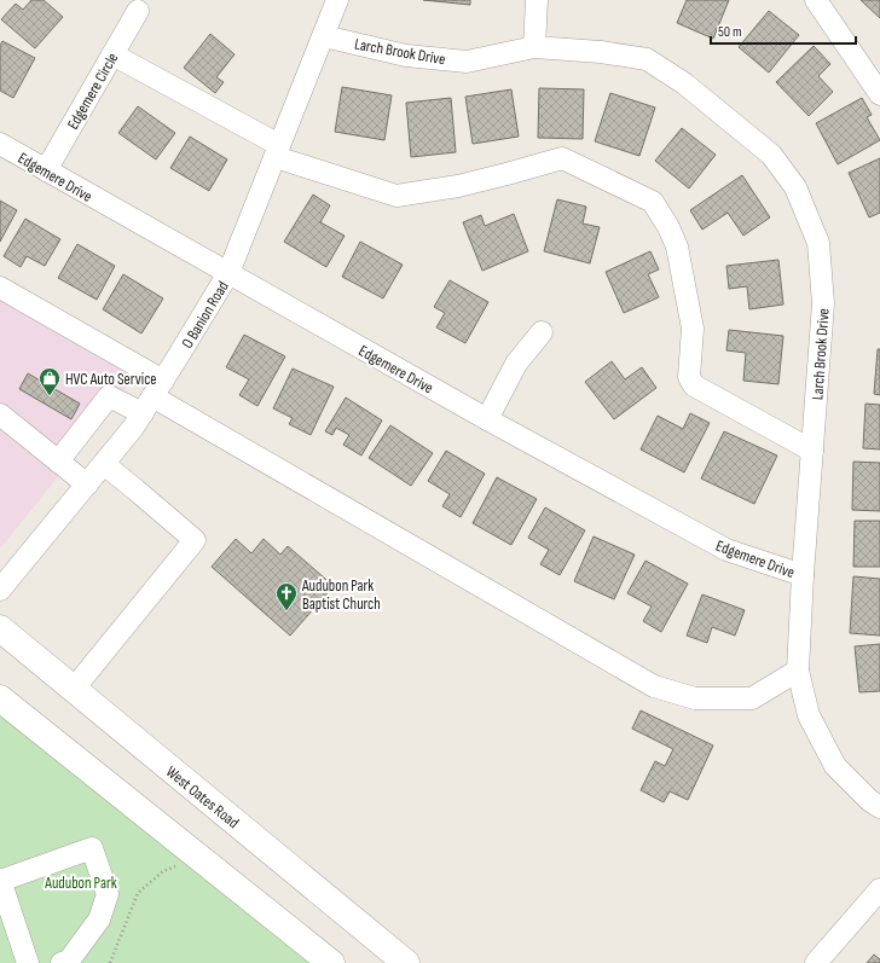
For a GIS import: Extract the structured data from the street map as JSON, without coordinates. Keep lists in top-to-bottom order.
{
  "streets": {
    "main road": ["West Oates Road"],
    "street": [
      "Larch Brook Drive",
      "Edgemere Circle",
      "Edgemere Drive",
      "O Banion Road"
    ]
  },
  "crossings": [
    ["Larch Brook Drive", "Edgemere Drive"],
    ["Larch Brook Drive", "O Banion Road"],
    ["Edgemere Circle", "Edgemere Drive"],
    ["Edgemere Drive", "O Banion Road"]
  ],
  "parks": ["Audubon Park"],
  "places": {
    "shop": ["HVC Auto Service"],
    "church": ["Audubon Park Baptist Church"]
  },
  "scale_bar": "50 m"
}
